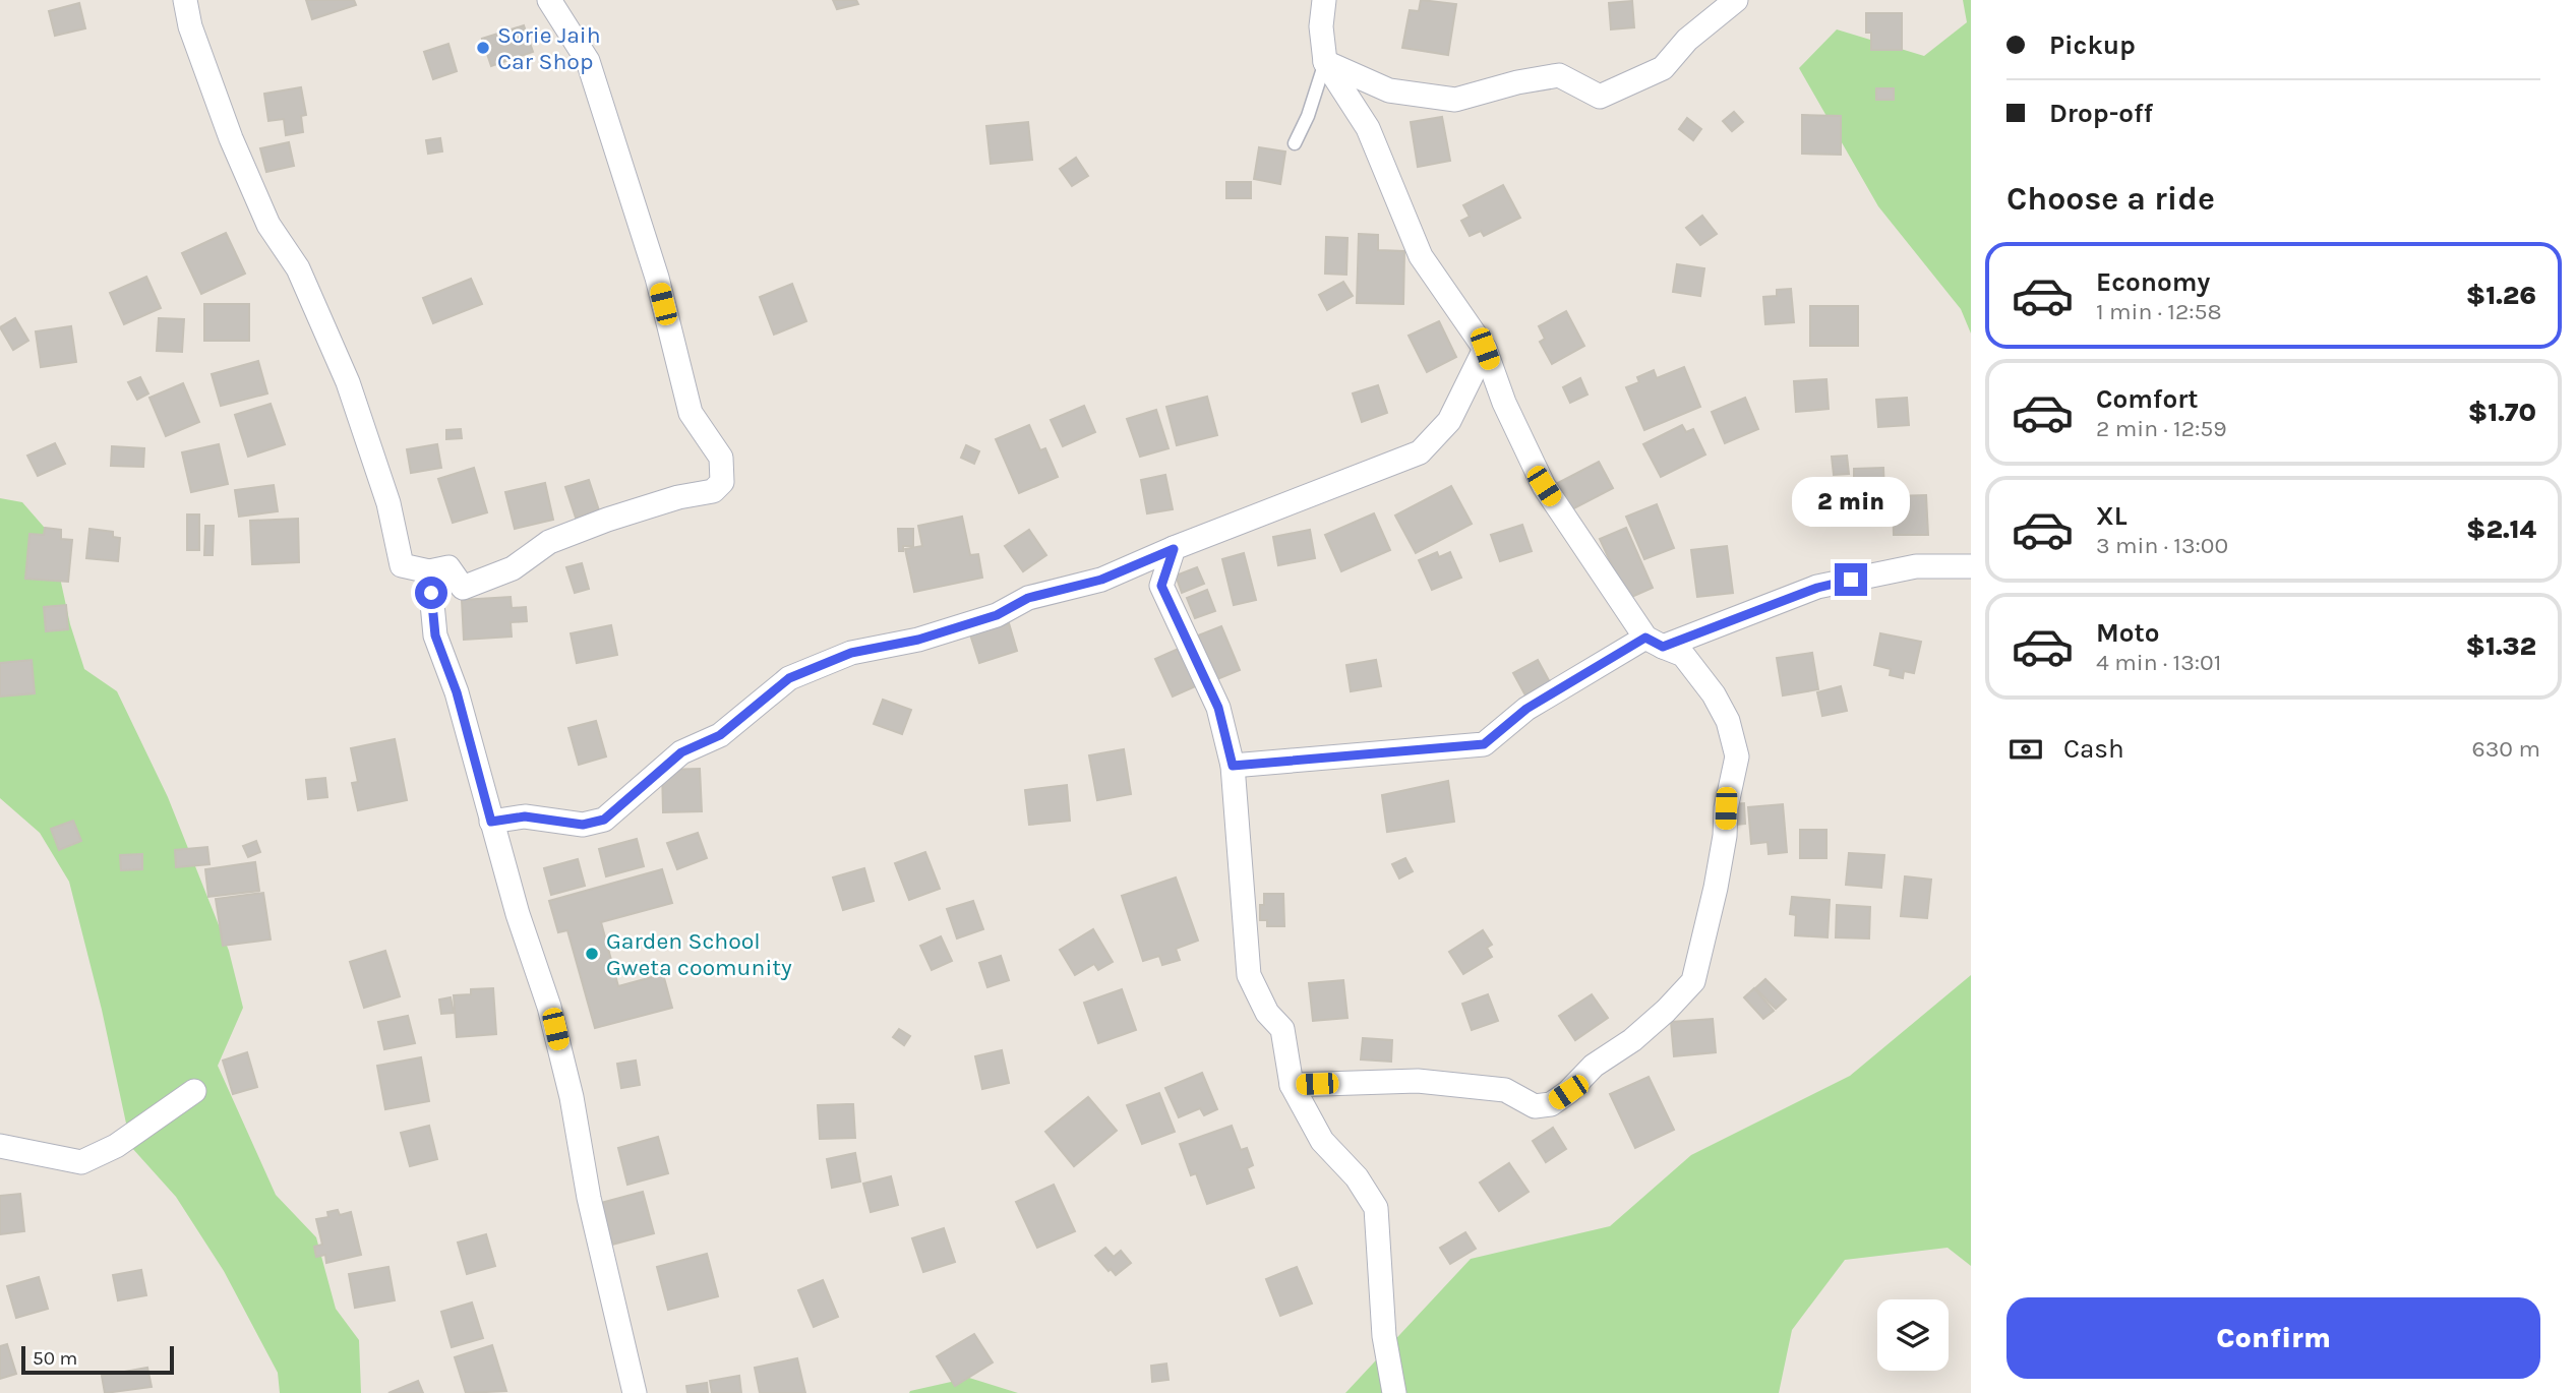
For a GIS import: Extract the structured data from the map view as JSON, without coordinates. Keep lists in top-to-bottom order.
{
  "places": ["Sorie Jaih Car Shop", "Garden School Gweta coomunity"],
  "scale_bar": "50 m",
  "page": {
    "banner": ["Pickup", "Drop-off"],
    "heading": "Choose a ride",
    "list": [
      {
        "name": "Economy",
        "note": "1 min · 12:58",
        "value": "$1.26"
      },
      {
        "name": "Comfort",
        "note": "2 min · 12:59",
        "value": "$1.70"
      },
      {
        "name": "XL",
        "note": "3 min · 13:00",
        "value": "$2.14"
      },
      {
        "name": "Moto",
        "note": "4 min · 13:01",
        "value": "$1.32"
      }
    ],
    "bubble": "2 min",
    "pay": ["Cash", "630 m"],
    "buttons": "Confirm",
    "scale": "50 m"
  }
}
